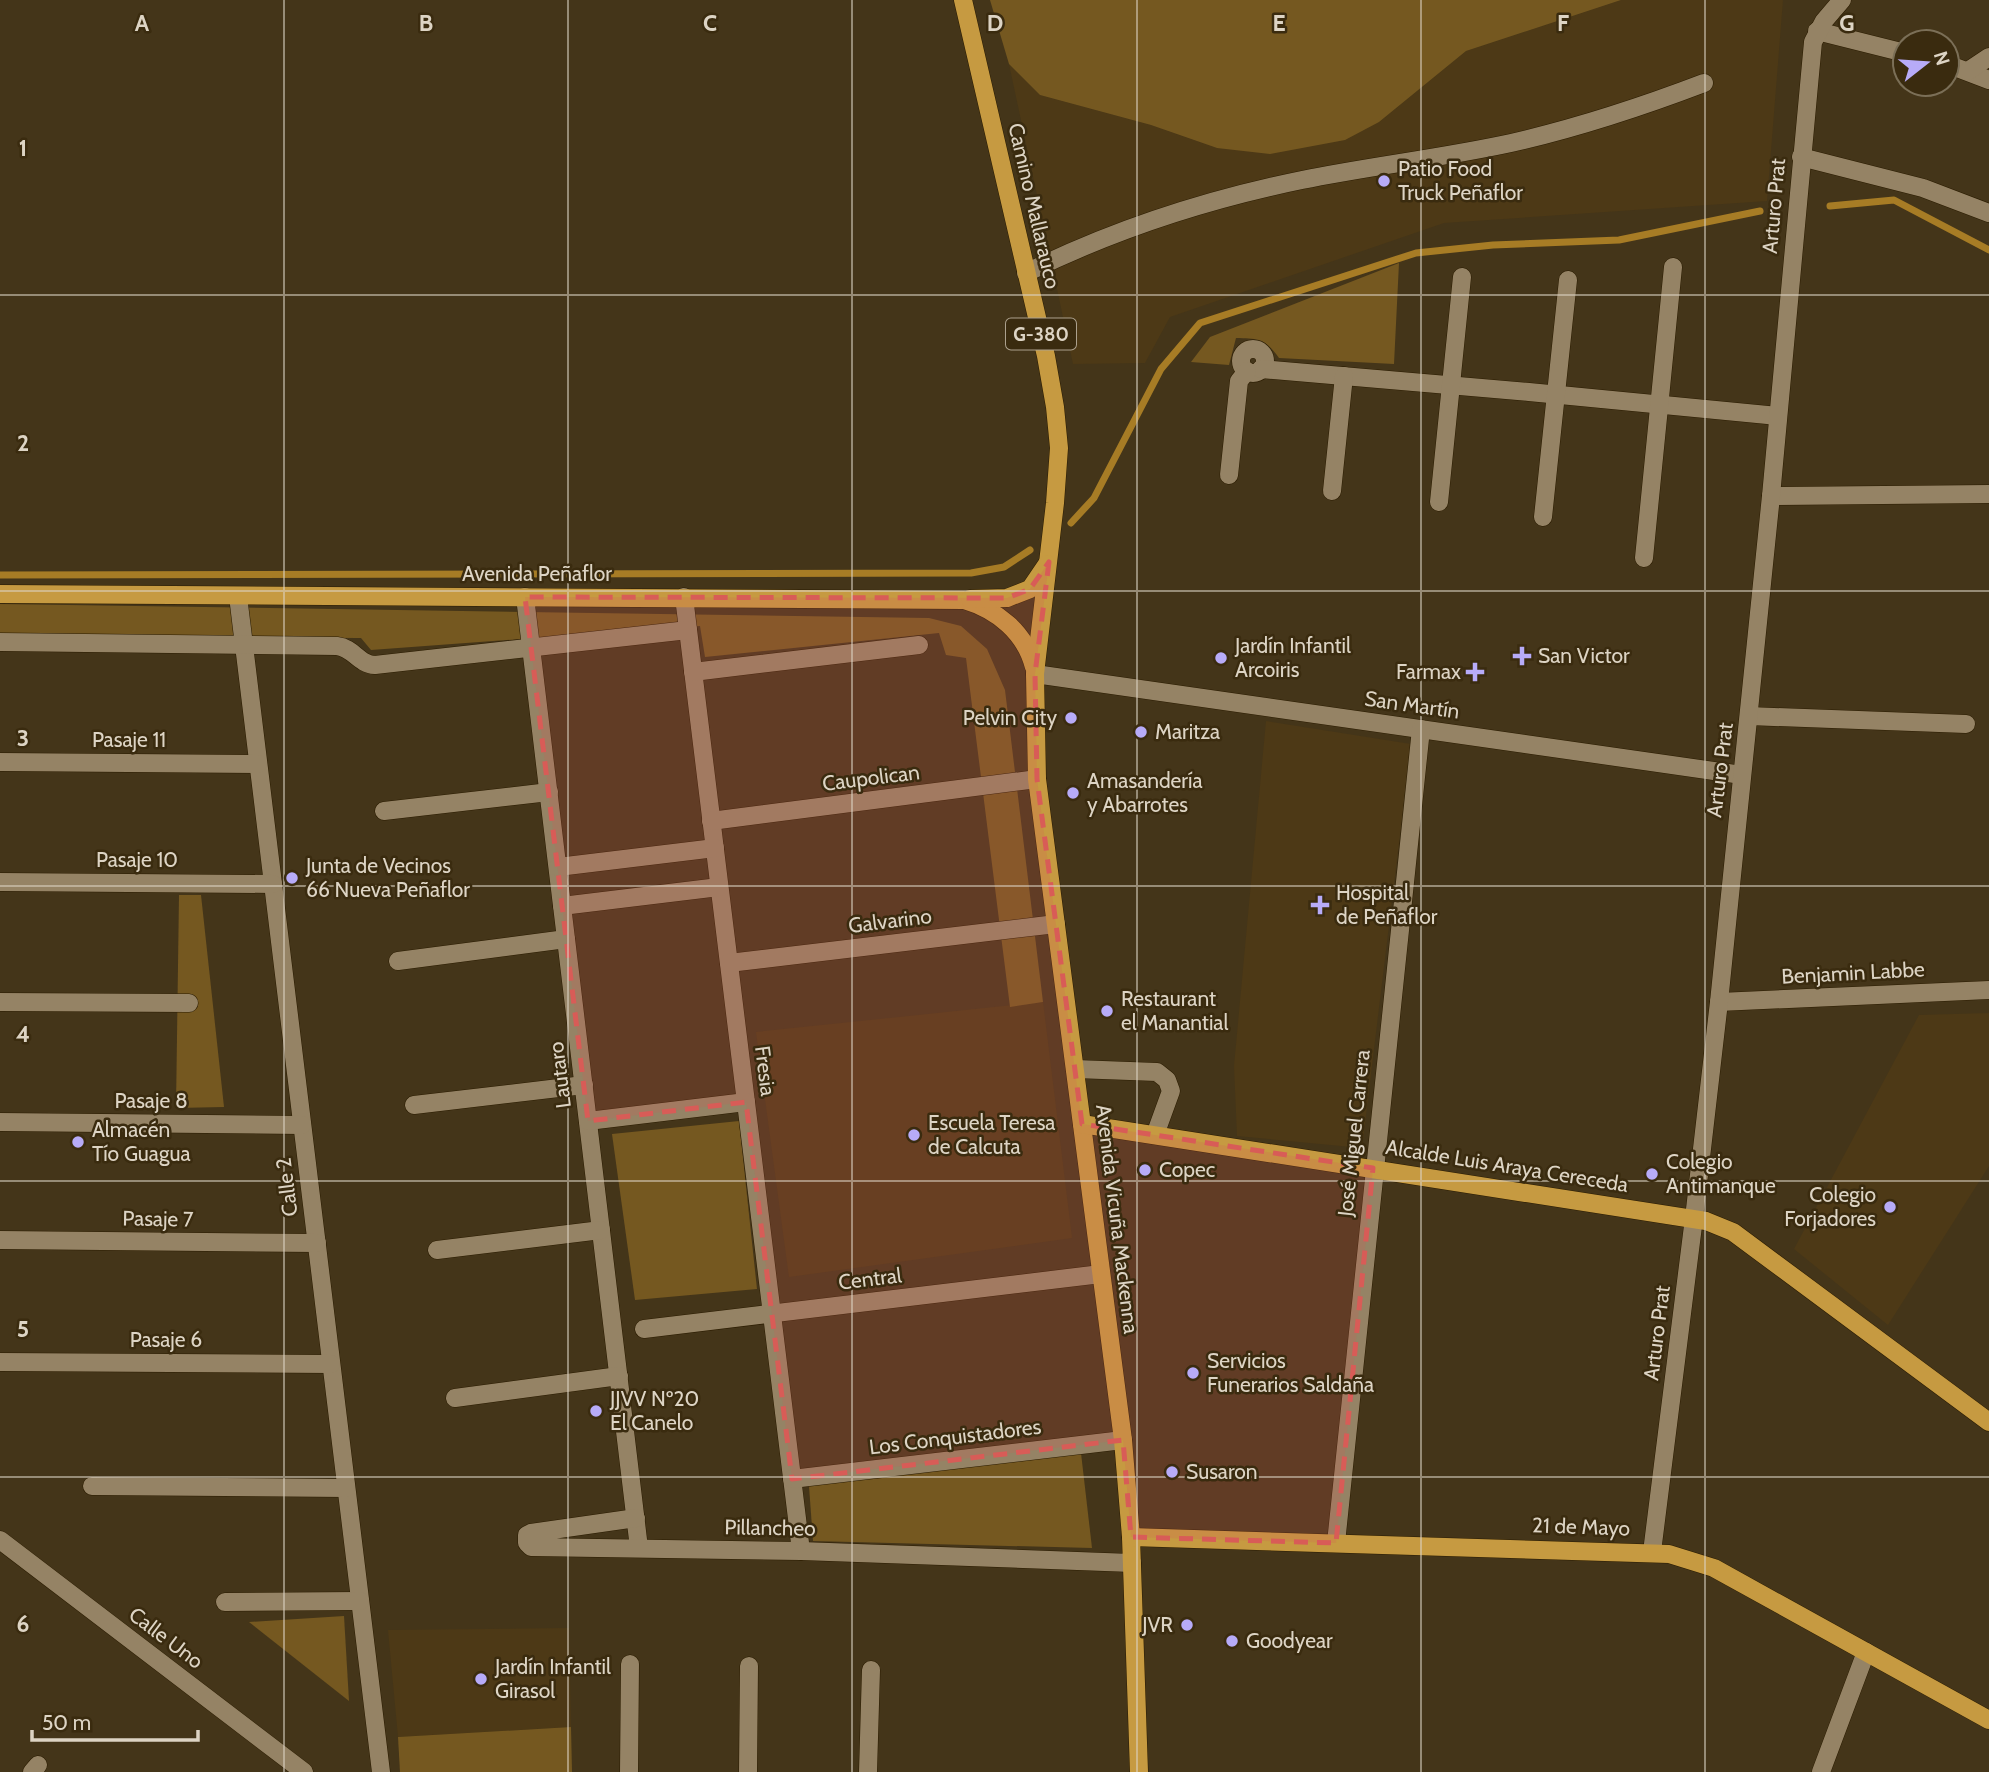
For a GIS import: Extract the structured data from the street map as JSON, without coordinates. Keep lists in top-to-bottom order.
{
  "streets": {
    "main road": [
      "Camino Mallarauco",
      "G-380",
      "Avenida Peñaflor",
      "Alcalde Luis Araya Cereceda",
      "Avenida Vicuña Mackenna",
      "21 de Mayo"
    ],
    "street": [
      "Arturo Prat",
      "San Martín",
      "Pasaje 11",
      "Caupolican",
      "Pasaje 10",
      "Galvarino",
      "Benjamin Labbe",
      "Fresia",
      "Lautaro",
      "Pasaje 8",
      "José Miguel Carrera",
      "Calle 2",
      "Pasaje 7",
      "Central",
      "Pasaje 6",
      "Los Conquistadores",
      "Pillancheo",
      "Calle Uno"
    ]
  },
  "crossings": [
    ["Camino Mallarauco", "Avenida Peñaflor"],
    ["Camino Mallarauco", "San Martín"],
    ["Camino Mallarauco", "Avenida Vicuña Mackenna"],
    ["Arturo Prat", "San Martín"],
    ["Arturo Prat", "Benjamin Labbe"],
    ["Arturo Prat", "Alcalde Luis Araya Cereceda"],
    ["Arturo Prat", "21 de Mayo"],
    ["Avenida Peñaflor", "San Martín"],
    ["Avenida Peñaflor", "Fresia"],
    ["Avenida Peñaflor", "Lautaro"],
    ["Avenida Peñaflor", "Calle 2"],
    ["Avenida Peñaflor", "Avenida Vicuña Mackenna"],
    ["San Martín", "José Miguel Carrera"],
    ["San Martín", "Avenida Vicuña Mackenna"],
    ["Pasaje 11", "Calle 2"],
    ["Caupolican", "Fresia"],
    ["Caupolican", "Avenida Vicuña Mackenna"],
    ["Pasaje 10", "Calle 2"],
    ["Galvarino", "Fresia"],
    ["Galvarino", "Avenida Vicuña Mackenna"],
    ["Fresia", "Central"],
    ["Fresia", "Los Conquistadores"],
    ["Fresia", "Pillancheo"],
    ["Lautaro", "Pillancheo"],
    ["Pasaje 8", "Calle 2"],
    ["José Miguel Carrera", "Alcalde Luis Araya Cereceda"],
    ["José Miguel Carrera", "21 de Mayo"],
    ["Alcalde Luis Araya Cereceda", "Avenida Vicuña Mackenna"],
    ["Calle 2", "Pasaje 7"],
    ["Calle 2", "Pasaje 6"],
    ["Avenida Vicuña Mackenna", "Central"],
    ["Avenida Vicuña Mackenna", "Los Conquistadores"],
    ["Avenida Vicuña Mackenna", "21 de Mayo"],
    ["Avenida Vicuña Mackenna", "Pillancheo"]
  ],
  "places": {
    "other": [
      "Patio Food Truck Peñaflor",
      "Jardín Infantil Arcoiris",
      "Pelvin City",
      "Maritza",
      "Amasandería y Abarrotes",
      "Junta de Vecinos 66 Nueva Peñaflor",
      "Restaurant el Manantial",
      "Escuela Teresa de Calcuta",
      "Almacén Tío Guagua",
      "Copec",
      "Colegio Antimanque",
      "Colegio Forjadores",
      "Servicios Funerarios Saldaña",
      "JJVV Nº20 El Canelo",
      "Susaron",
      "JVR",
      "Goodyear",
      "Jardín Infantil Girasol"
    ],
    "health": ["San Victor", "Farmax", "Hospital de Peñaflor"]
  },
  "scale_bar": "50 m",
  "north": "right",
  "grid": {
    "columns": [
      "A",
      "B",
      "C",
      "D",
      "E",
      "F",
      "G"
    ],
    "rows": [
      "1",
      "2",
      "3",
      "4",
      "5",
      "6"
    ]
  }
}
